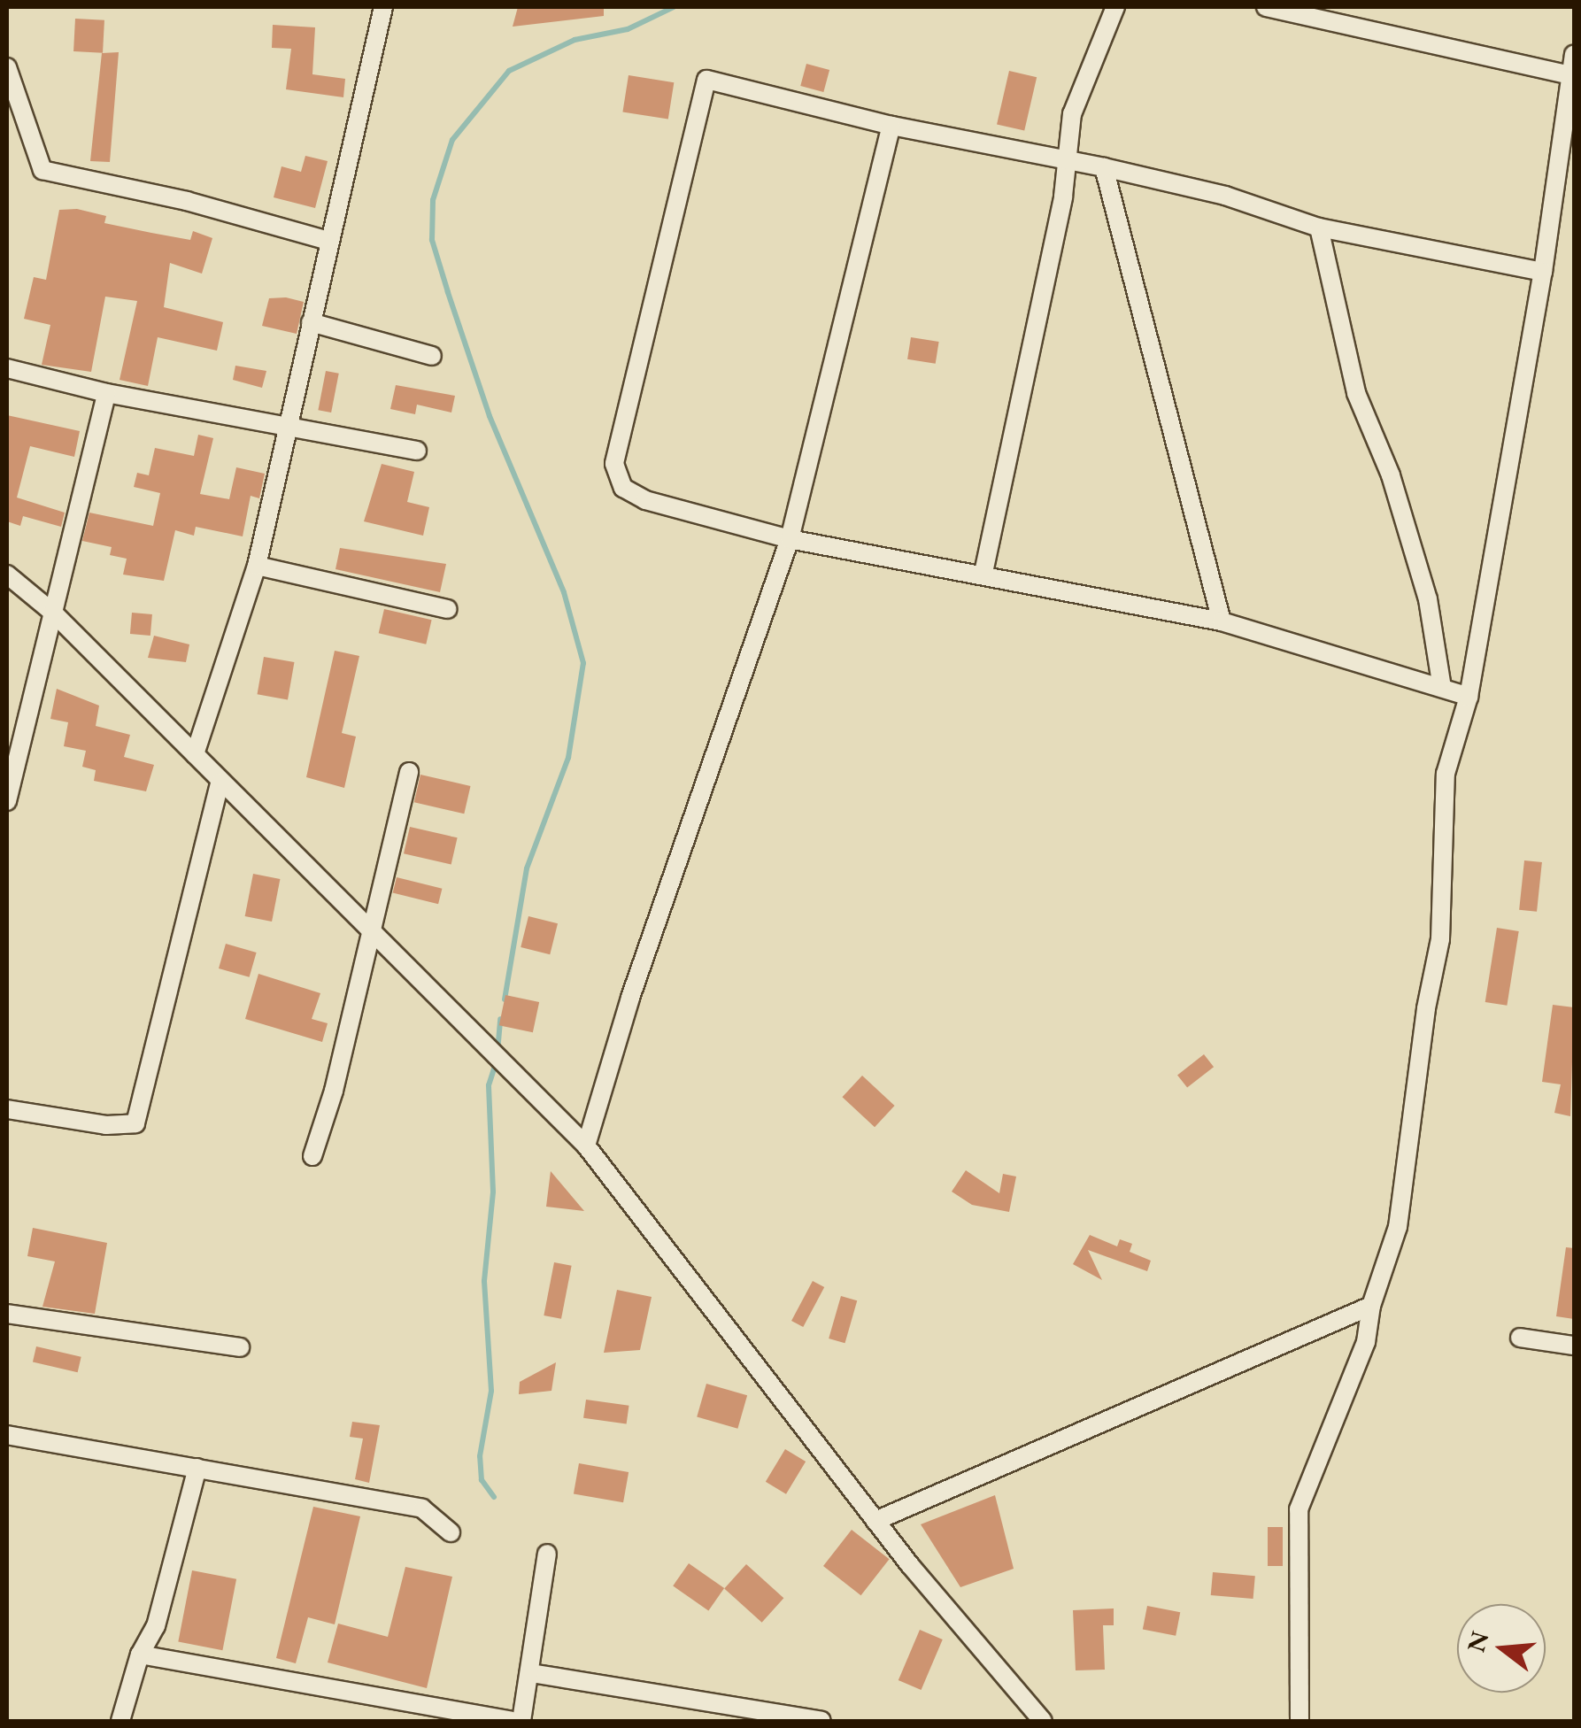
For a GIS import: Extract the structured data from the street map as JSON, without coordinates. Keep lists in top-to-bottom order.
{
  "north": "left"
}
